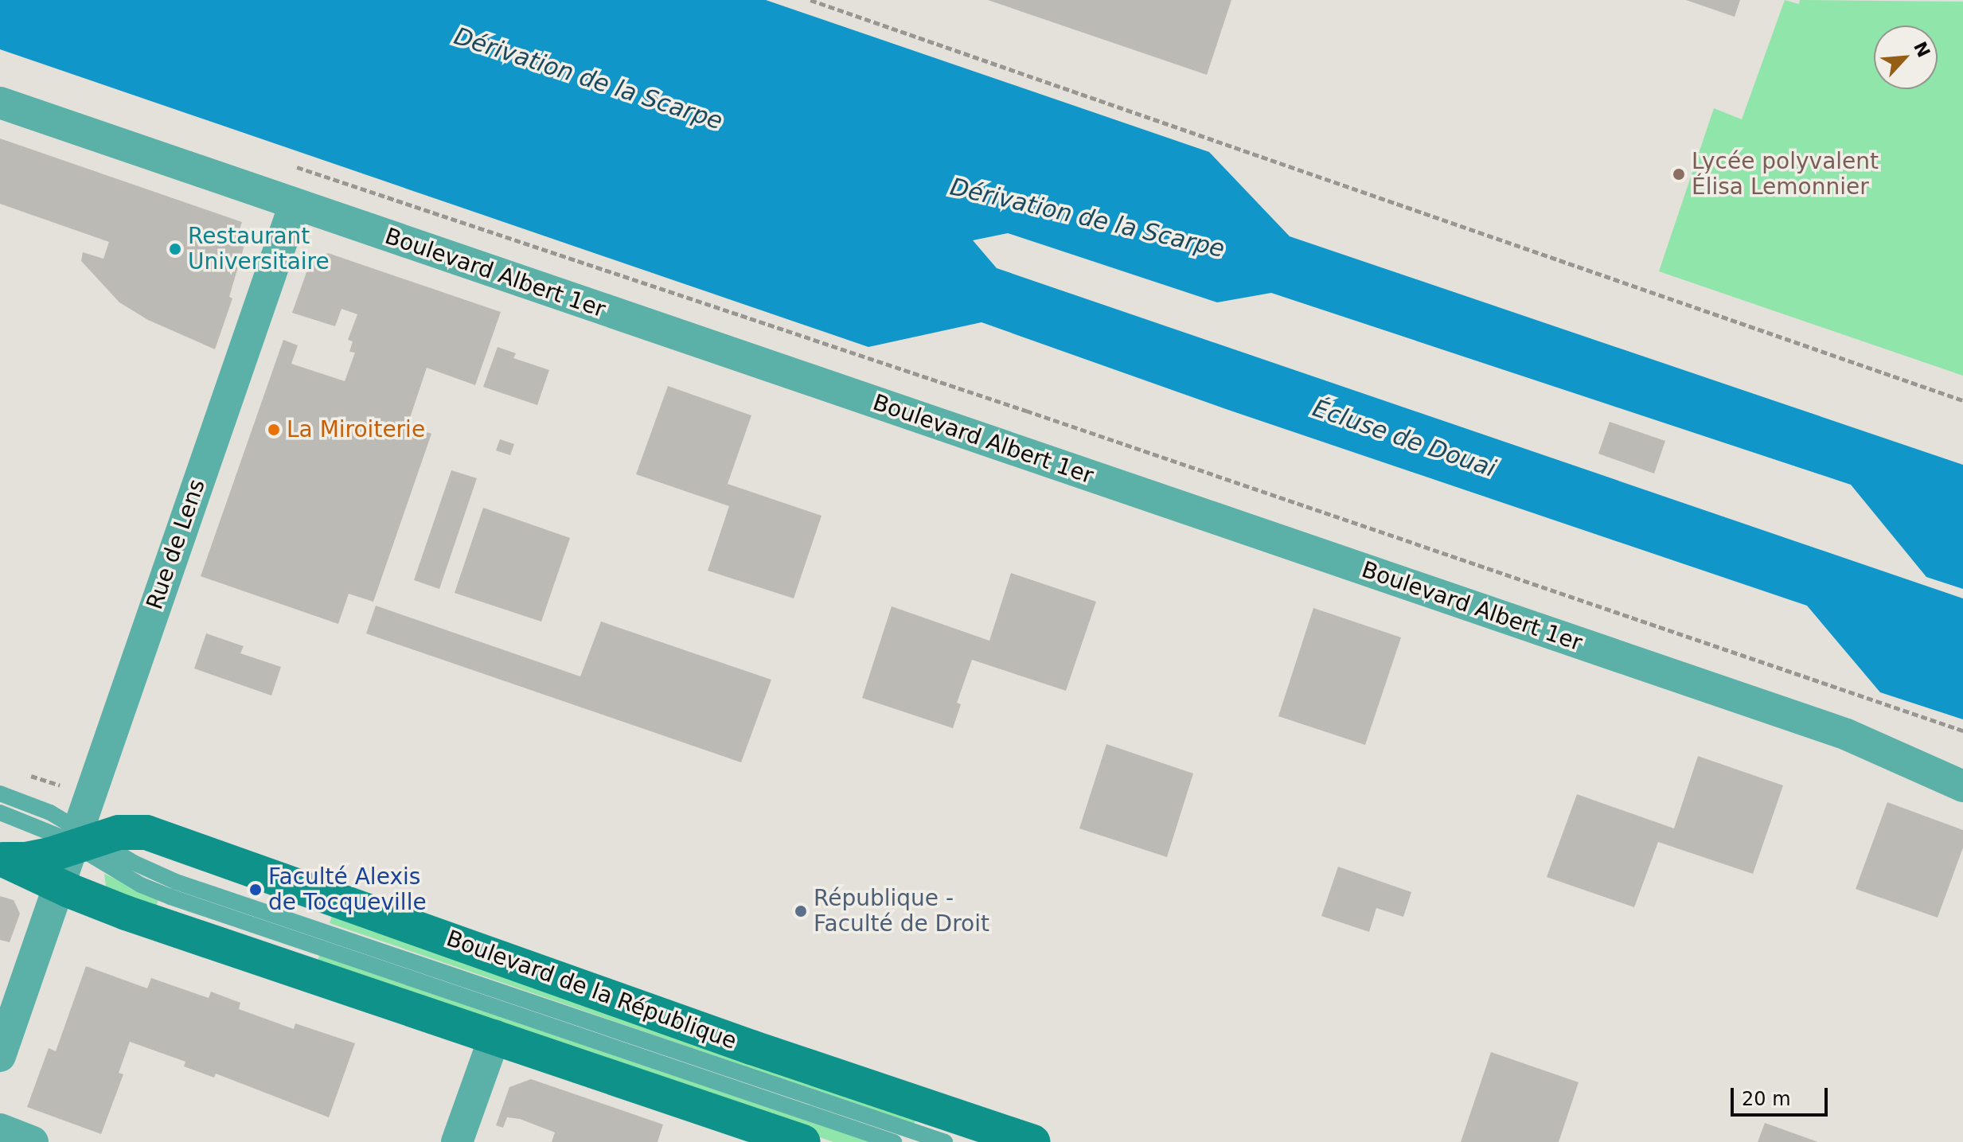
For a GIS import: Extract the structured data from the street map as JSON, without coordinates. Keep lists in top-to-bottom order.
{
  "streets": {
    "main road": ["Boulevard de la République"],
    "street": ["Boulevard Albert 1er", "Rue de Lens"]
  },
  "crossings": [
    ["Boulevard Albert 1er", "Rue de Lens"],
    ["Rue de Lens", "Boulevard de la République"]
  ],
  "water": ["Dérivation de la Scarpe", "Écluse de Douai"],
  "places": [
    "Lycée polyvalent Élisa Lemonnier",
    "Restaurant Universitaire",
    "La Miroiterie",
    "Faculté Alexis de Tocqueville",
    "République - Faculté de Droit"
  ],
  "scale_bar": "20 m",
  "north": "top right"
}
